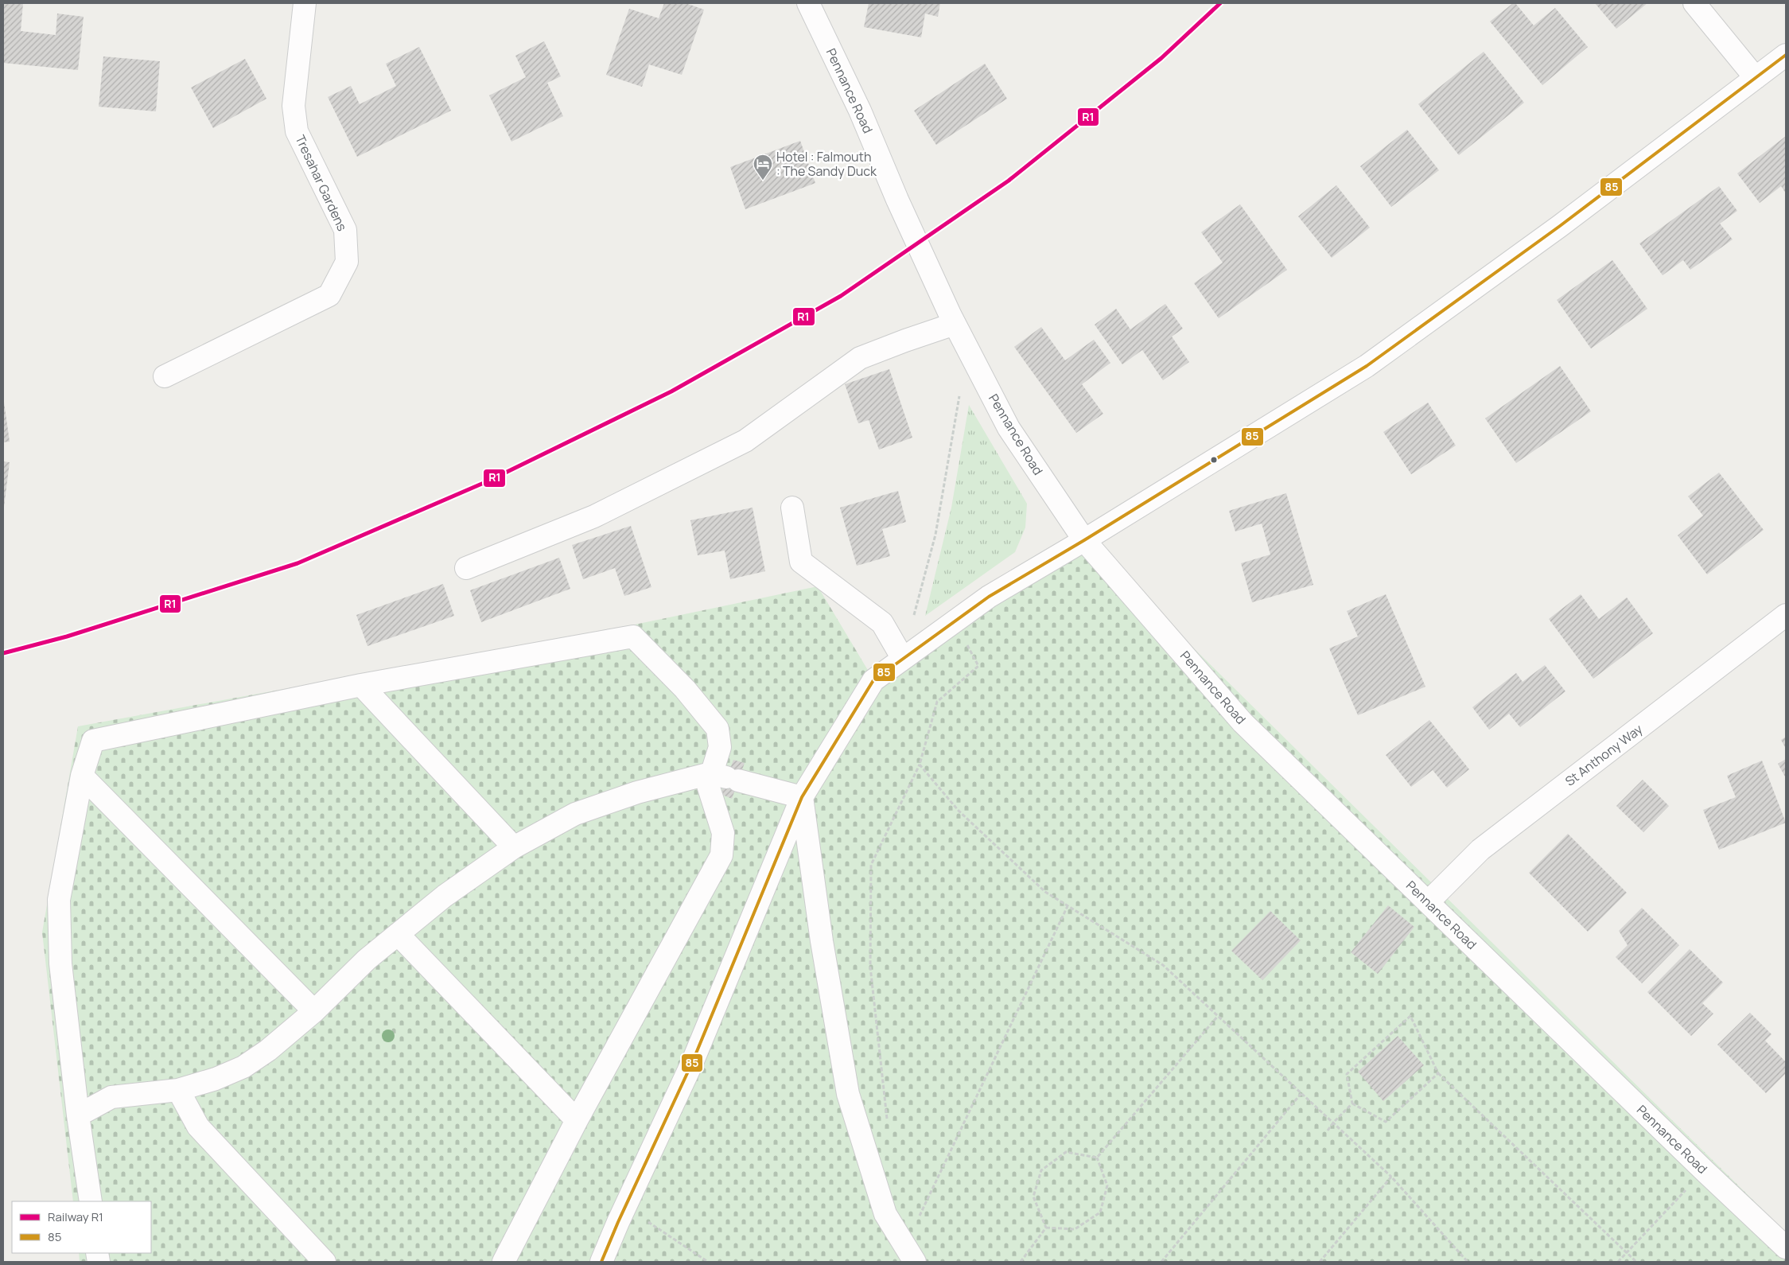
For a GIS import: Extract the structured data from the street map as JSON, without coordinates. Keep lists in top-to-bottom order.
{
  "streets": {
    "street": ["Pennance Road", "Tresahar Gardens", "St Anthony Way"]
  },
  "crossings": [
    ["Pennance Road", "St Anthony Way"]
  ],
  "places": {
    "hotel": ["Hotel : Falmouth : The Sandy Duck"]
  },
  "lines": ["rail line R1", "transit line 85"],
  "legend": ["Railway R1", "85"]
}
